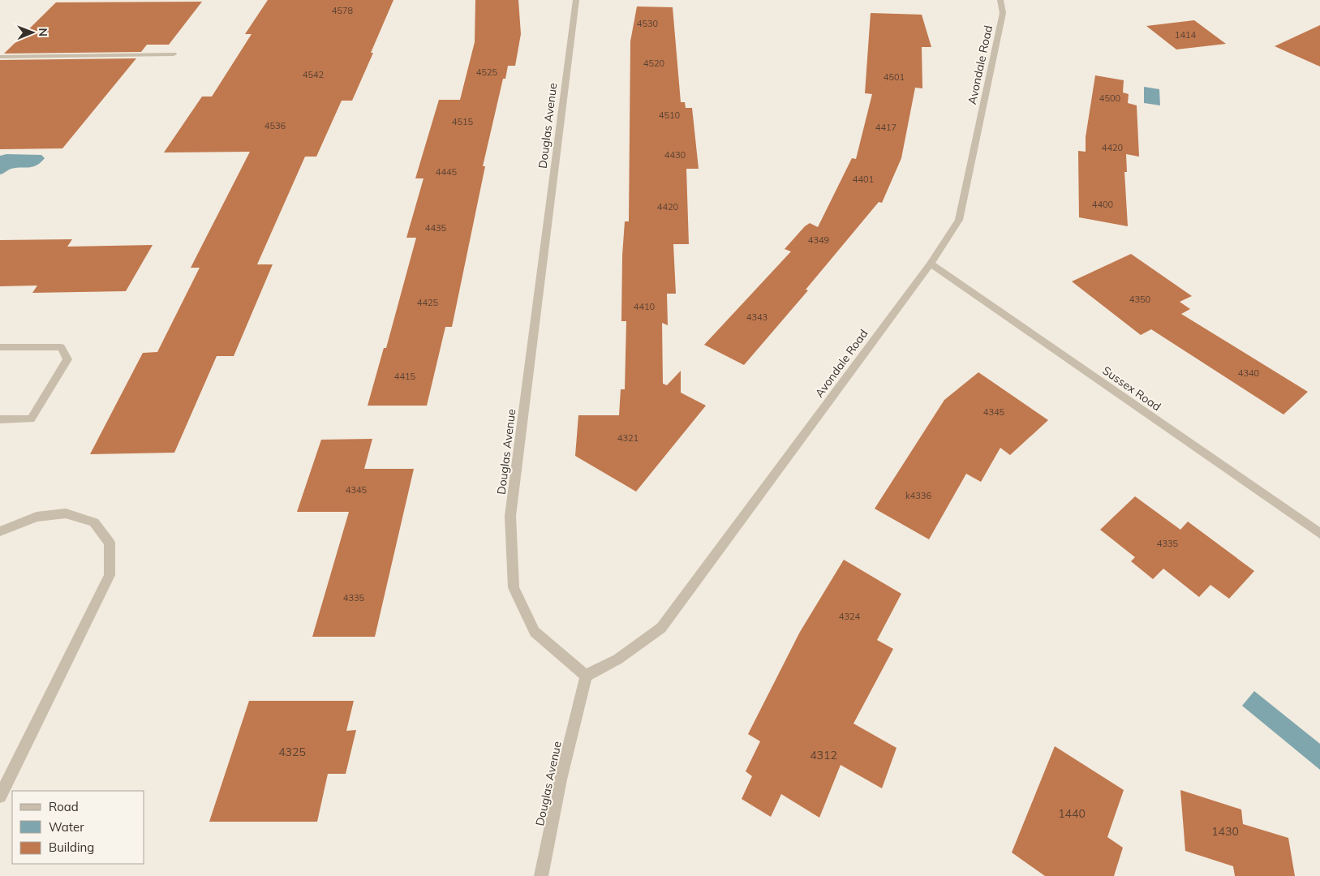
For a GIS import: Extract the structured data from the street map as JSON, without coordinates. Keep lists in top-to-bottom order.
{
  "streets": {
    "street": ["Avondale Road", "Douglas Avenue", "Sussex Road"]
  },
  "crossings": [
    ["Avondale Road", "Douglas Avenue"],
    ["Avondale Road", "Sussex Road"]
  ],
  "house_numbers": [
    "4578",
    "4530",
    "1414",
    "4520",
    "4525",
    "4542",
    "4501",
    "4500",
    "4510",
    "4515",
    "4536",
    "4417",
    "4420",
    "4430",
    "4445",
    "4401",
    "4400",
    "4420",
    "4435",
    "4349",
    "4350",
    "4425",
    "4410",
    "4343",
    "4340",
    "4415",
    "4345",
    "4321",
    "4345",
    "k4336",
    "4335",
    "4335",
    "4324",
    "4325",
    "4312",
    "1440",
    "1430"
  ],
  "legend": ["Road", "Water", "Building"],
  "north": "right"
}
